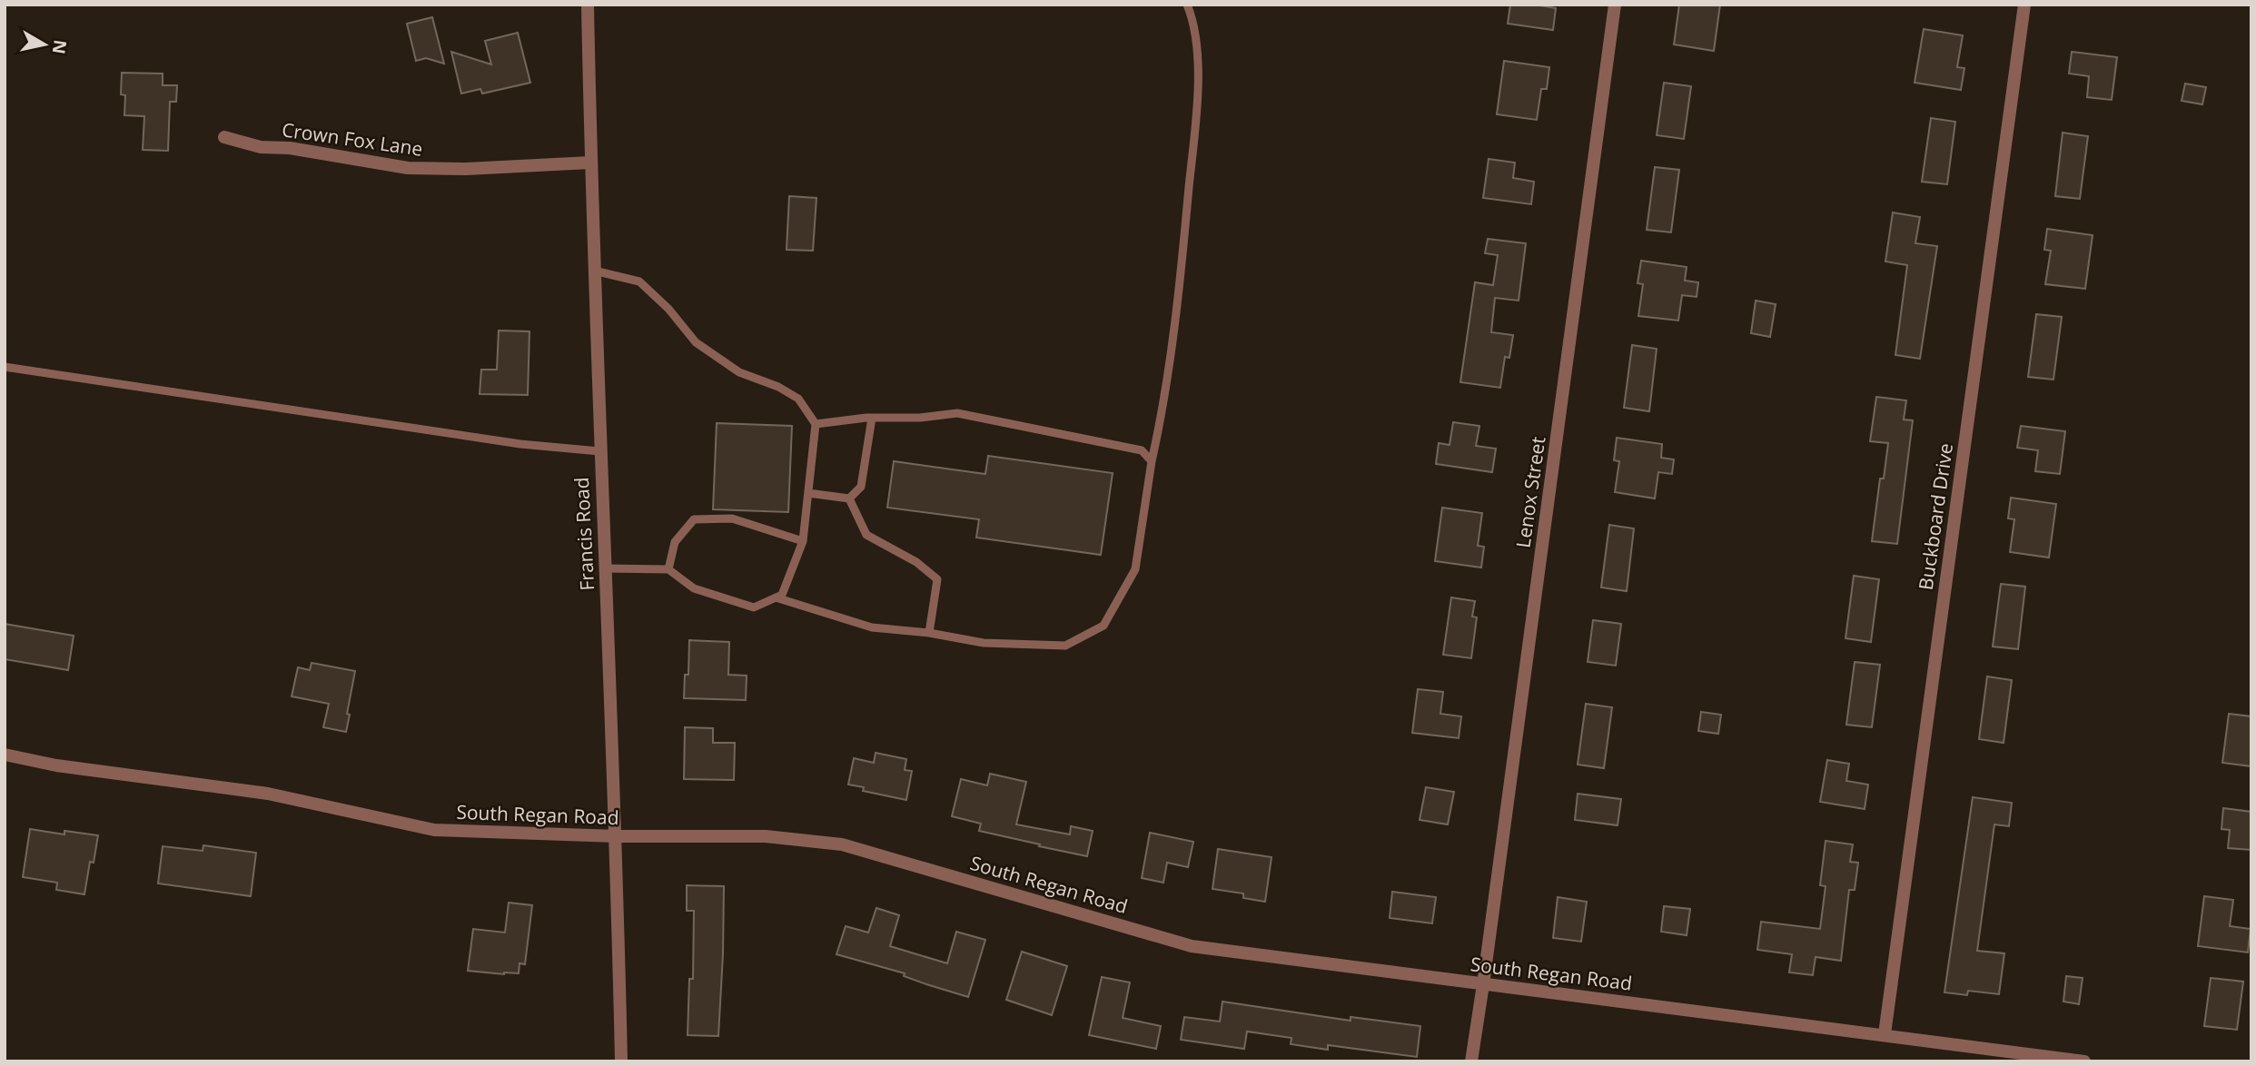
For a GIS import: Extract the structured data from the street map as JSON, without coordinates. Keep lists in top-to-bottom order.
{
  "streets": {
    "street": [
      "Crown Fox Lane",
      "Lenox Street",
      "Buckboard Drive",
      "Francis Road",
      "South Regan Road"
    ]
  },
  "crossings": [
    ["Crown Fox Lane", "Francis Road"],
    ["Lenox Street", "South Regan Road"],
    ["Buckboard Drive", "South Regan Road"],
    ["Francis Road", "South Regan Road"]
  ],
  "north": "right"
}
